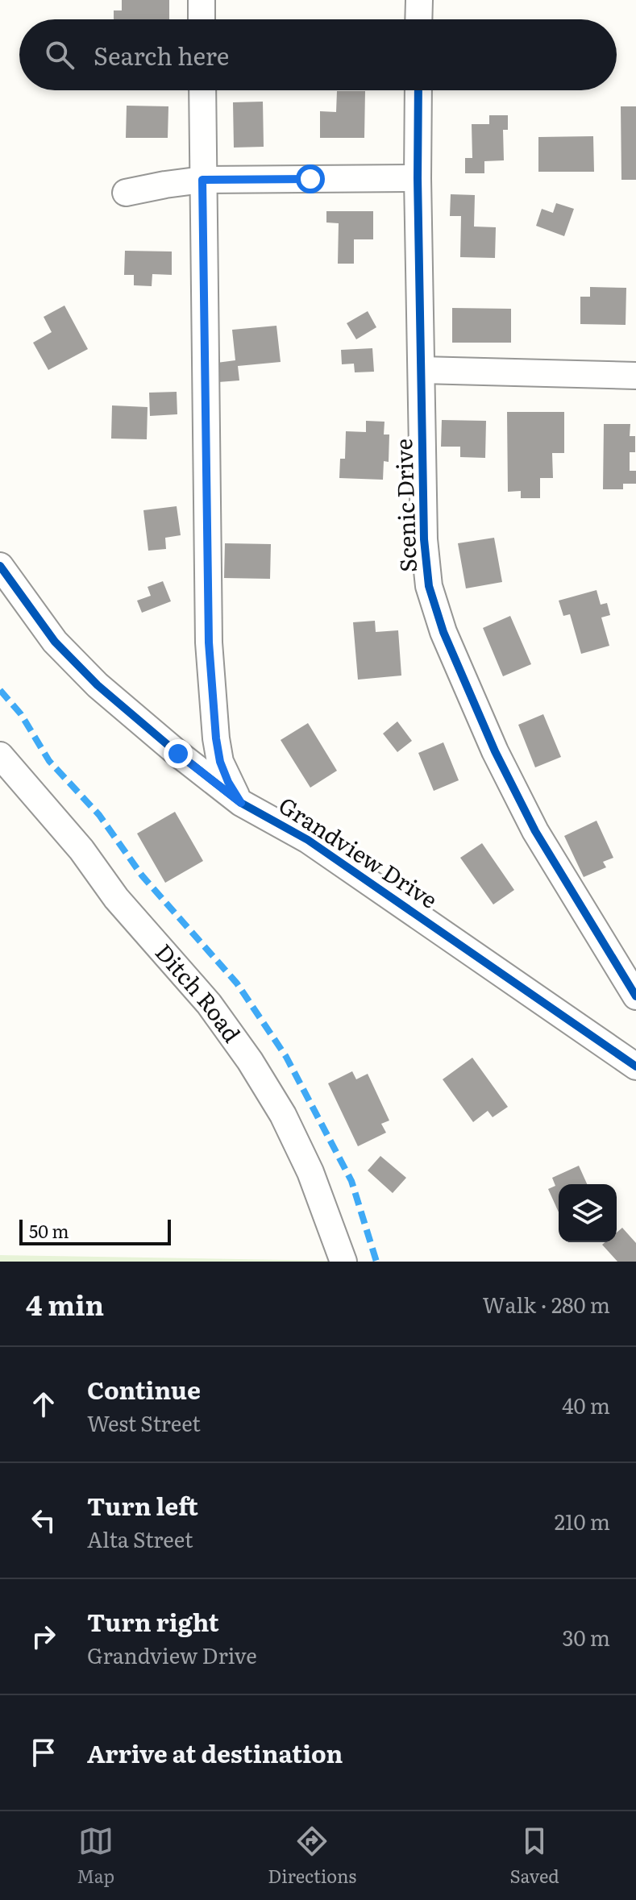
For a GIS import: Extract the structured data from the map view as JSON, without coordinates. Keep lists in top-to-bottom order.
{
  "streets": {
    "street": ["Scenic Drive", "Grandview Drive", "Ditch Road"]
  },
  "scale_bar": "50 m",
  "page": {
    "search": "Search here",
    "scale": "50 m",
    "heading": ["4 min", "Walk · 280 m"],
    "list": [
      ["Continue", "West Street", "40 m"],
      ["Turn left", "Alta Street", "210 m"],
      ["Turn right", "Grandview Drive", "30 m"],
      "Arrive at destination"
    ],
    "nav": ["Map", "Directions", "Saved"]
  }
}
